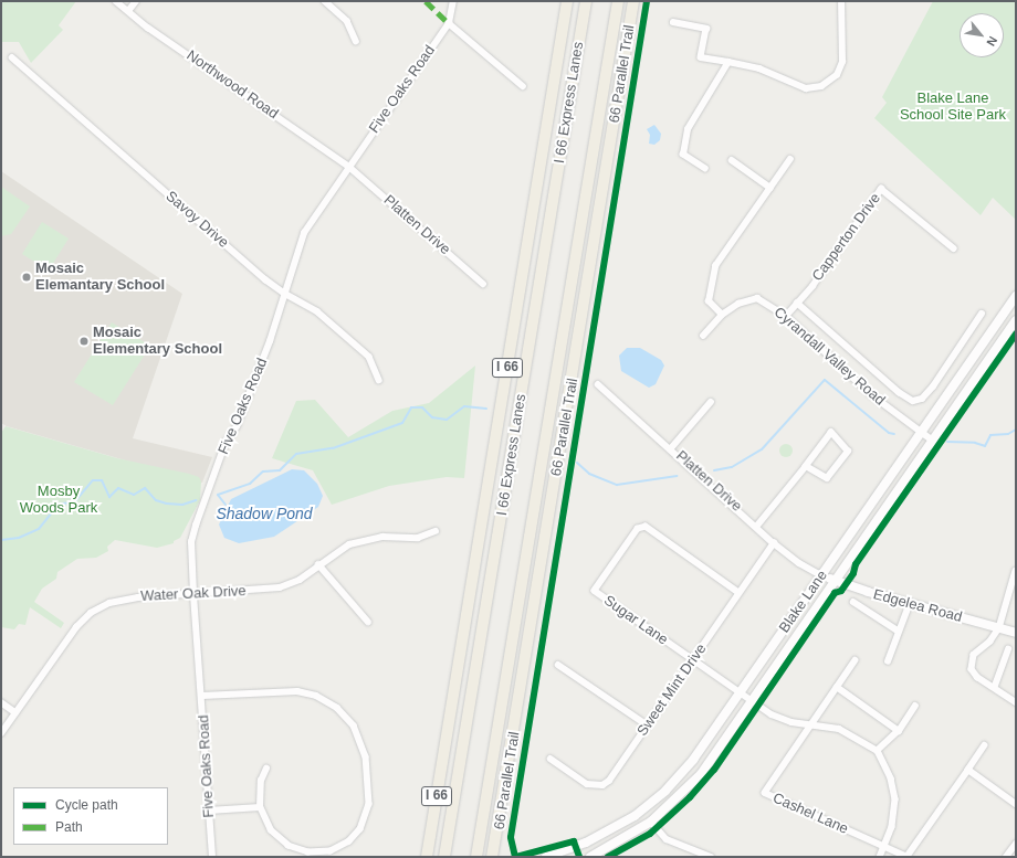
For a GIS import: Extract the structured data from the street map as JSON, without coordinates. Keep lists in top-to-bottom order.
{
  "streets": {
    "highway": ["I 66 Express Lanes", "I 66"],
    "main road": ["Blake Lane", "Edgelea Road"],
    "street": [
      "Northwood Road",
      "Five Oaks Road",
      "Savoy Drive",
      "Platten Drive",
      "Capperton Drive",
      "Cyrandall Valley Road",
      "Water Oak Drive",
      "Sugar Lane",
      "Sweet Mint Drive",
      "Cashel Lane"
    ],
    "cycle path": ["66 Parallel Trail"]
  },
  "crossings": [
    ["Northwood Road", "Five Oaks Road"],
    ["Northwood Road", "Platten Drive"],
    ["Five Oaks Road", "Savoy Drive"],
    ["Five Oaks Road", "Platten Drive"],
    ["Five Oaks Road", "Water Oak Drive"],
    ["Platten Drive", "Blake Lane"],
    ["Platten Drive", "Edgelea Road"],
    ["Platten Drive", "Sweet Mint Drive"],
    ["Capperton Drive", "Cyrandall Valley Road"],
    ["Cyrandall Valley Road", "Blake Lane"],
    ["Blake Lane", "Edgelea Road"],
    ["Blake Lane", "Sugar Lane"],
    ["Sugar Lane", "Sweet Mint Drive"],
    ["Sugar Lane", "Cashel Lane"]
  ],
  "water": ["Shadow Pond"],
  "parks": ["Blake Lane School Site Park", "Mosby Woods Park"],
  "places": ["Mosaic Elemantary School", "Mosaic Elementary School"],
  "legend": ["Cycle path", "Path"],
  "north": "bottom right"
}
